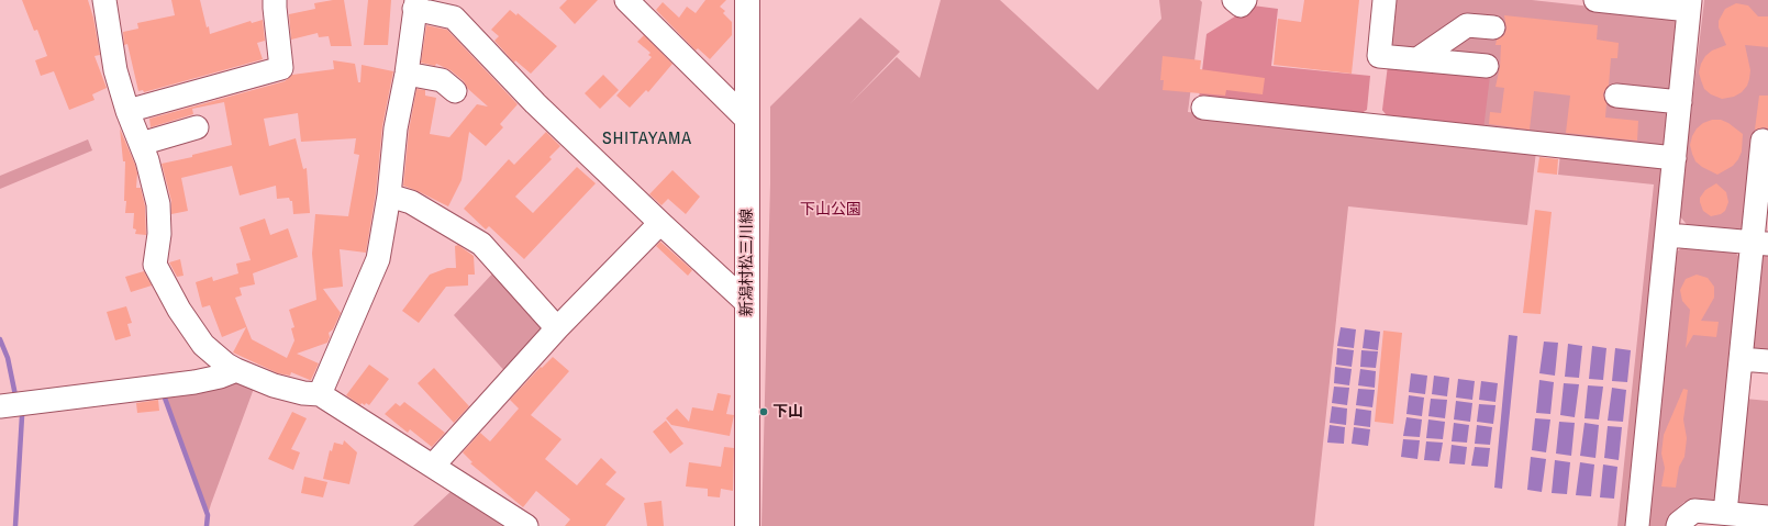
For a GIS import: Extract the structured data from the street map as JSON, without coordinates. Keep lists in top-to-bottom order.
{
  "streets": {
    "main road": ["新潟村松三川線"]
  },
  "districts": ["SHITAYAMA"],
  "parks": ["下山公園"],
  "places": ["下山"]
}
